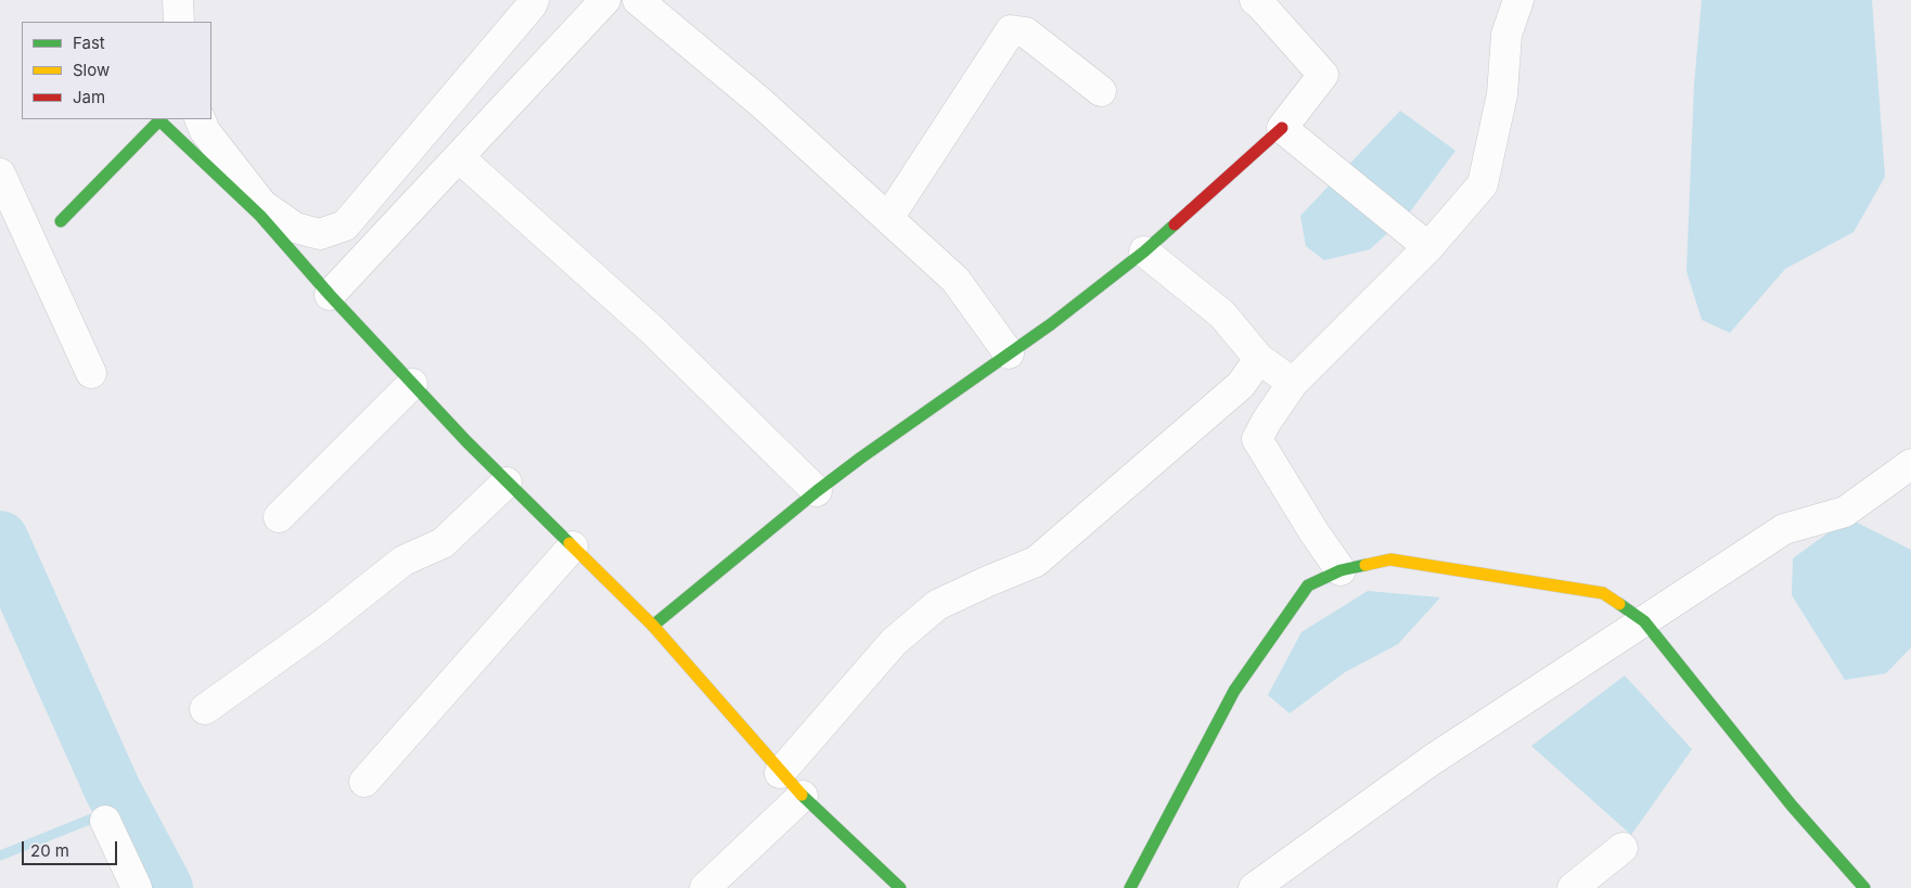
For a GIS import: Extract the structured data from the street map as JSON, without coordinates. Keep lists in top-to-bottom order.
{
  "legend": ["Fast", "Slow", "Jam"],
  "scale_bar": "20 m"
}
